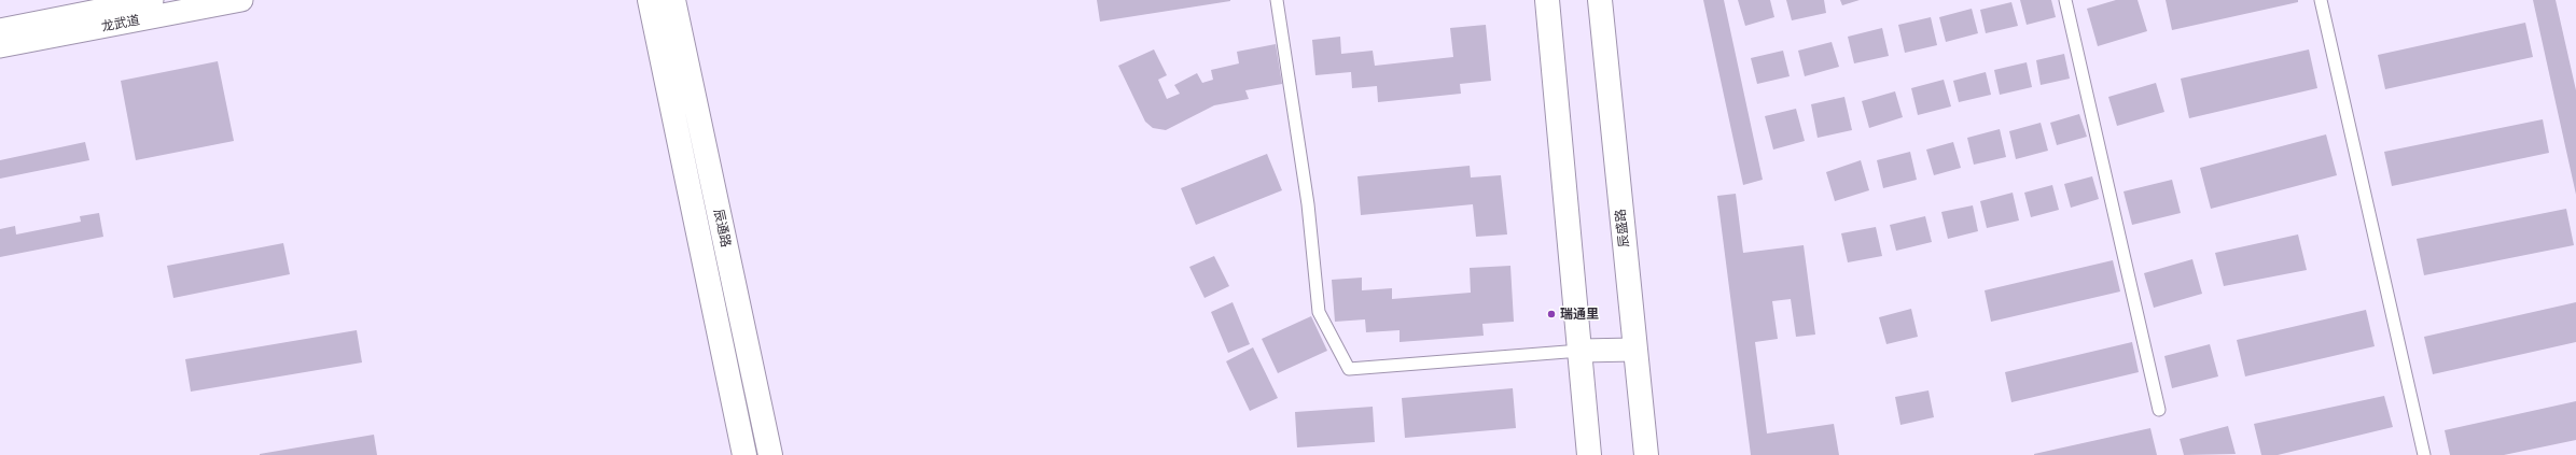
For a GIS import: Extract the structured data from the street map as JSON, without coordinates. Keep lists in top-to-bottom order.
{
  "streets": {
    "street": ["龙武道", "辰通路", "辰盛路"]
  },
  "places": ["瑞通里"]
}
